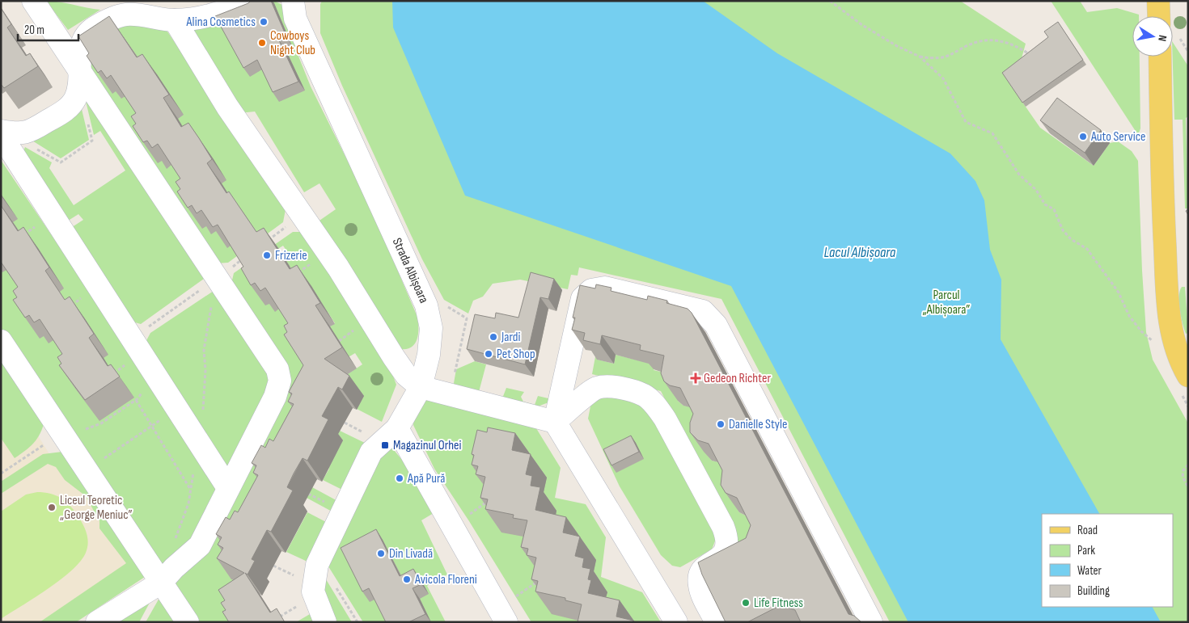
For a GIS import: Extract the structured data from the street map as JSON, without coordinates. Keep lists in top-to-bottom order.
{
  "streets": {
    "lane": ["Strada Albișoara"]
  },
  "water": ["Lacul Albișoara"],
  "parks": ["Parcul „Albișoara”"],
  "places": {
    "other": [
      "Alina Cosmetics",
      "Cowboys Night Club",
      "Auto Service",
      "Frizerie",
      "Jardi",
      "Pet Shop",
      "Danielle Style",
      "Apă Pură",
      "Liceul Teoretic „George Meniuc”",
      "Din Livadă",
      "Avicola Floreni",
      "Life Fitness"
    ],
    "health": ["Gedeon Richter"],
    "transit": ["Magazinul Orhei"]
  },
  "legend": [
    "Road",
    "Park",
    "Water",
    "Building"
  ],
  "scale_bar": "20 m",
  "north": "right"
}
